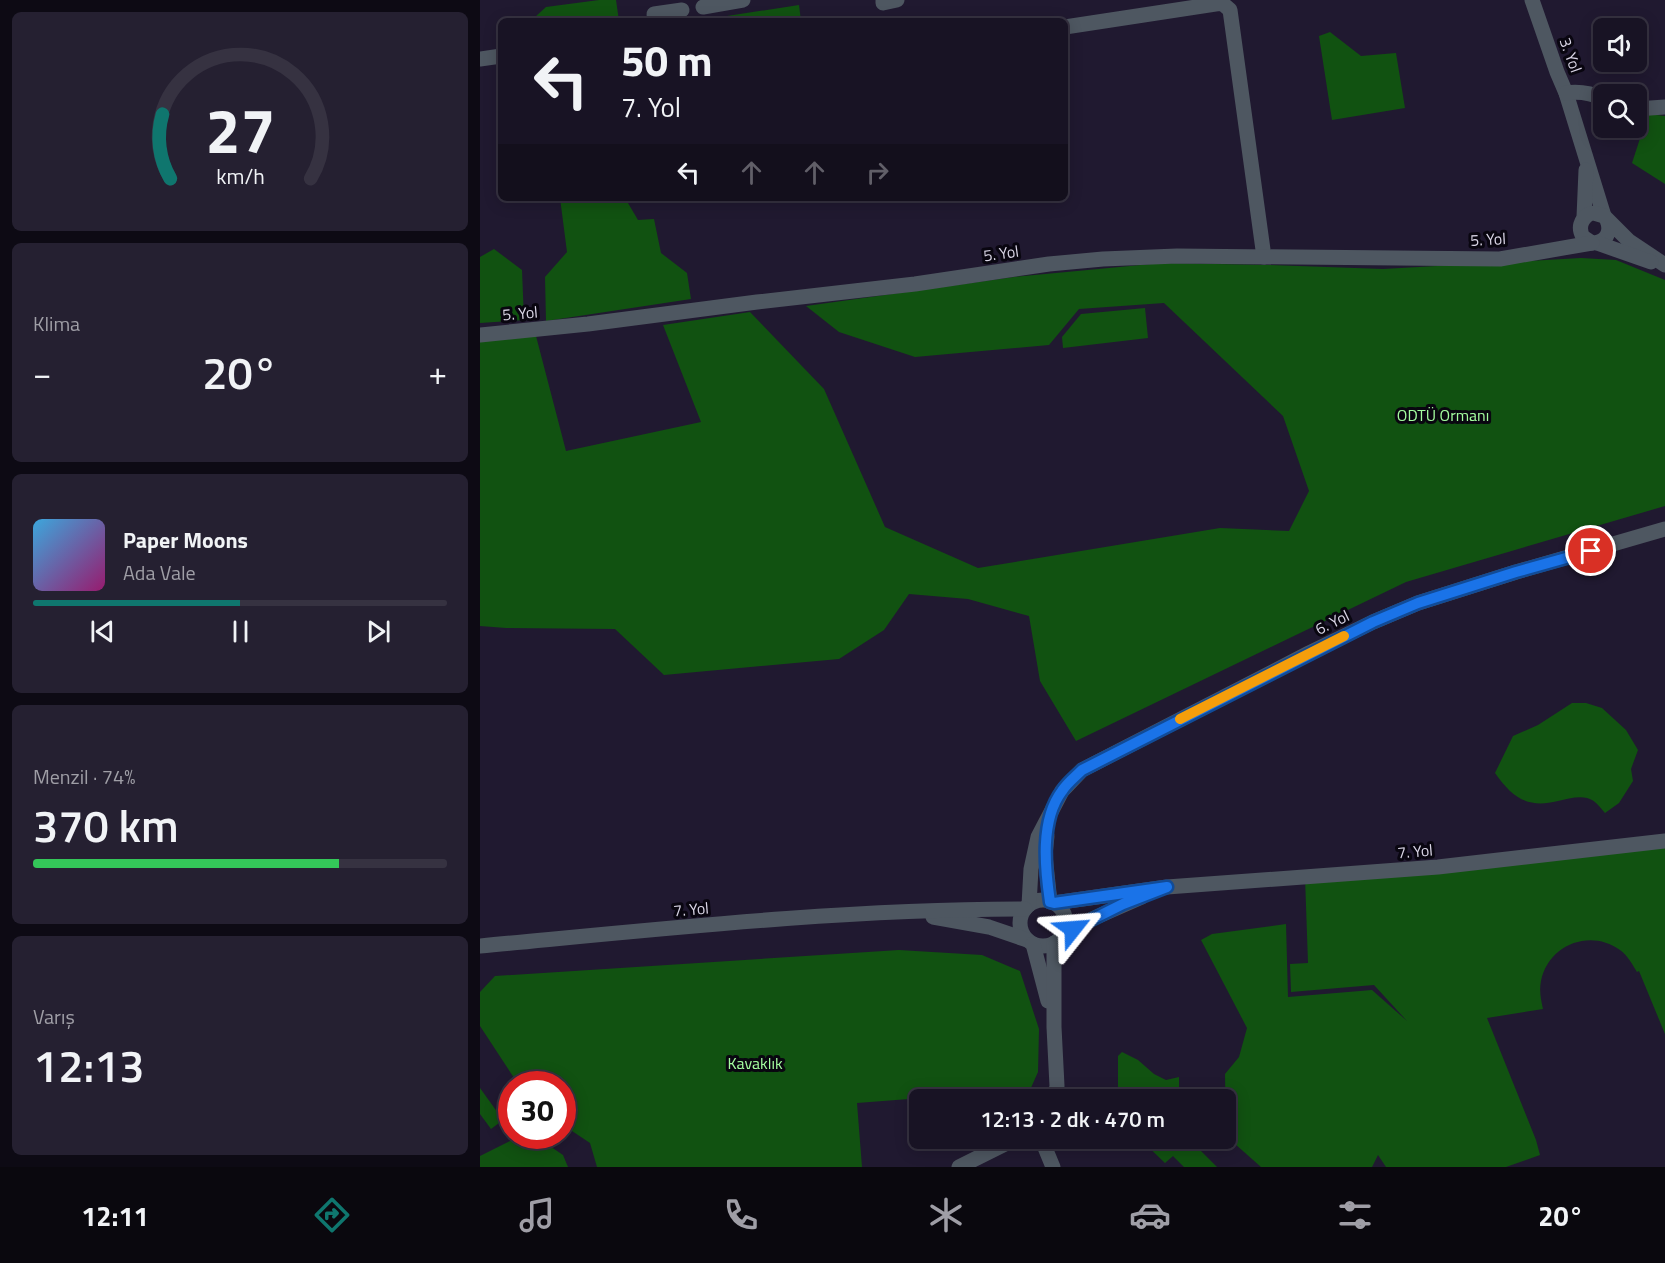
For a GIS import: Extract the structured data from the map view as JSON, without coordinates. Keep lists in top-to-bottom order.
{
  "streets": {
    "street": [
      "3. Yol",
      "5. Yol",
      "6. Yol",
      "7. Yol"
    ]
  },
  "crossings": [
    ["3. Yol", "5. Yol"],
    ["6. Yol", "7. Yol"]
  ],
  "parks": ["ODTÜ Ormanı", "Kavaklık"],
  "page": {
    "turn": ["50 m", "7. Yol"],
    "tile": [
      "Klima",
      ["Menzil · 74%", "370 km"],
      ["Varış", "12:13"]
    ],
    "heat": ["−", "20°", "+"],
    "song": ["Paper Moons", "Ada Vale"],
    "limit": "30",
    "trip": "12:13 · 2 dk · 470 m",
    "tabs": ["12:11", "20°"],
    "gauge": ["27", "km/h"]
  }
}
